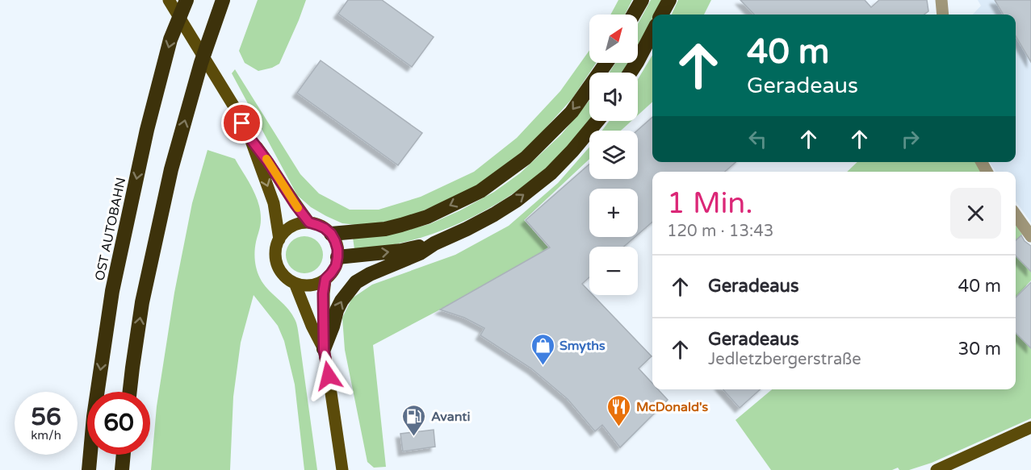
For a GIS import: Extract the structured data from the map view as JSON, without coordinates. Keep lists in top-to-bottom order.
{
  "streets": {
    "highway": ["OST AUTOBAHN"]
  },
  "places": {
    "shop": ["Smyths"],
    "restaurant": ["McDonald's"],
    "fuel station": ["Avanti"]
  },
  "north": "top right",
  "page": {
    "map_buttons": ["+", "−"],
    "turn": ["40 m", "Geradeaus"],
    "heading": ["1 Min.", "120 m · 13:43"],
    "list": [
      {
        "name": "Geradeaus",
        "value": "40 m"
      },
      {
        "name": "Geradeaus",
        "note": "Jedletzbergerstraße",
        "value": "30 m"
      }
    ],
    "speed": "56 km/h",
    "limit": "60"
  }
}
